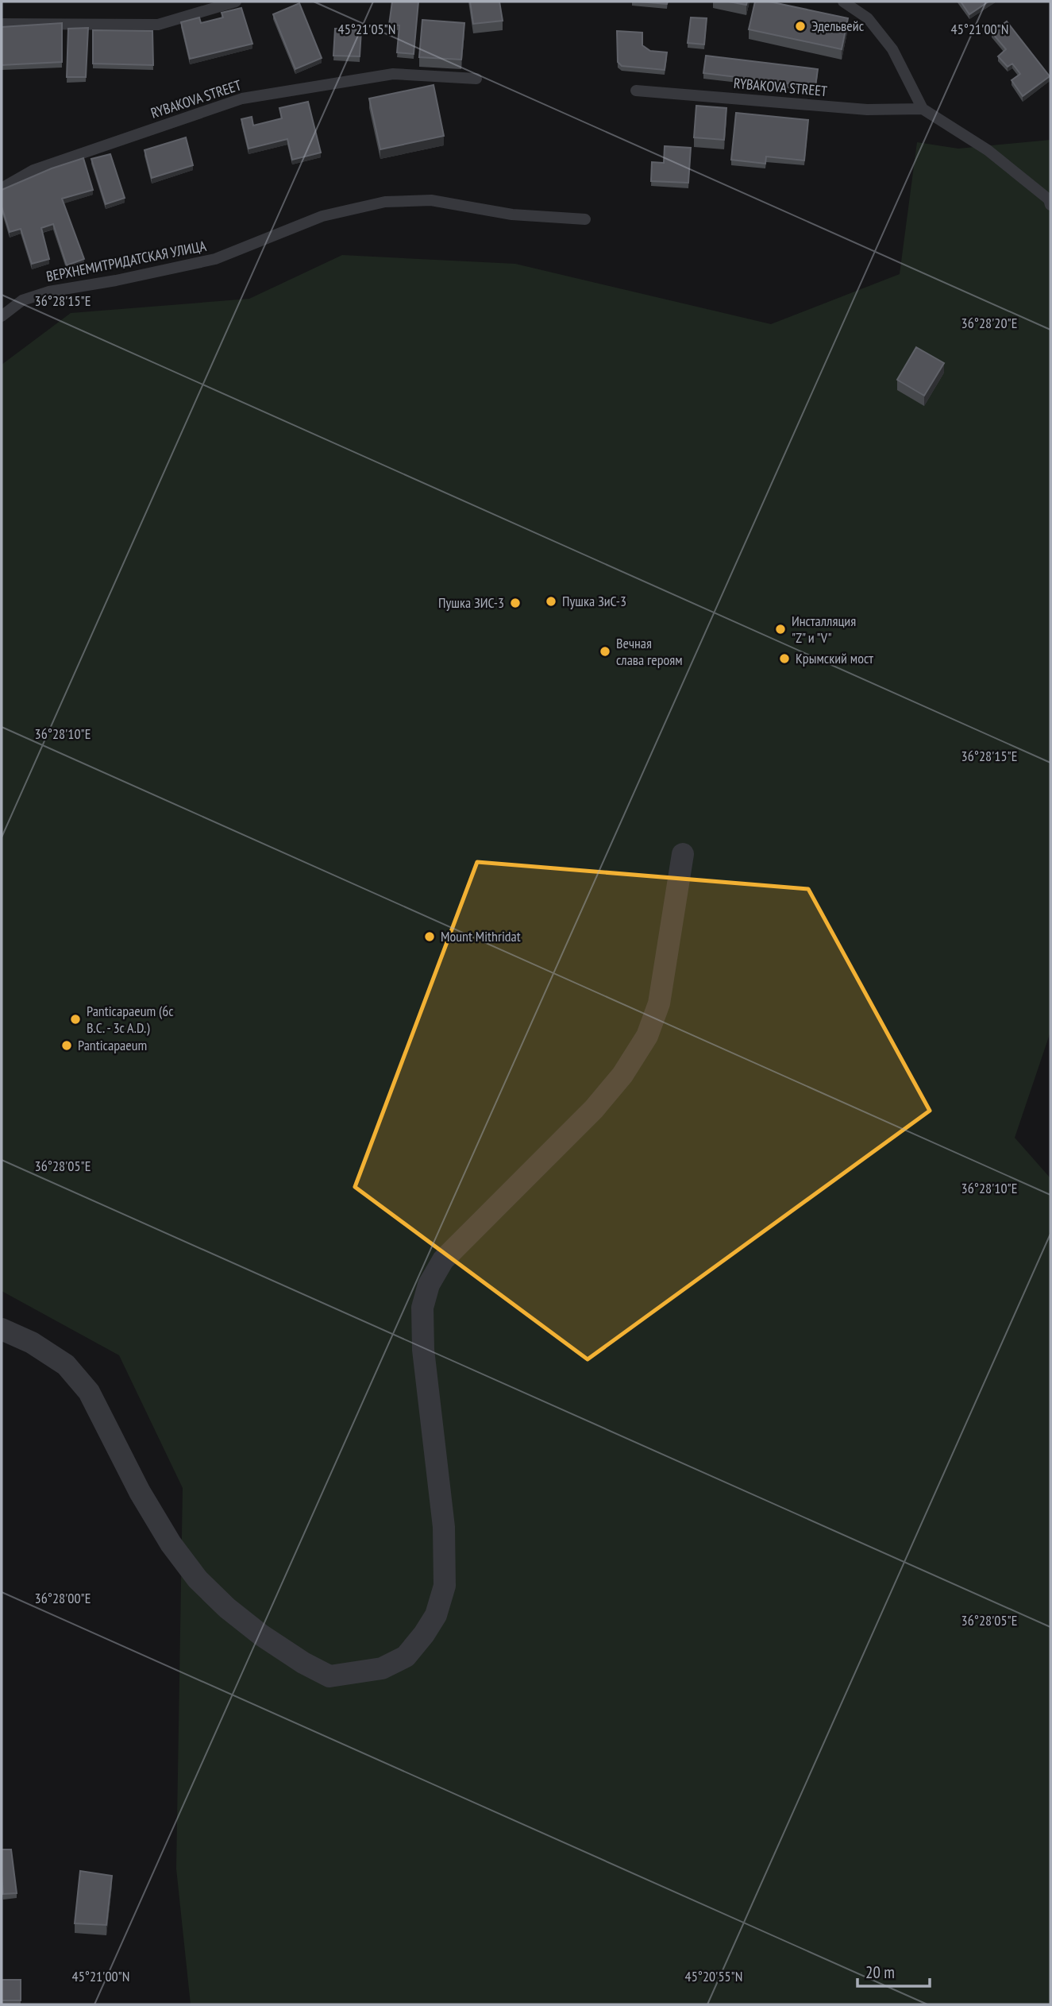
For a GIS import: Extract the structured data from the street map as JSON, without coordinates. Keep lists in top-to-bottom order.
{
  "streets": {
    "lane": ["RYBAKOVA STREET", "ВЕРХНЕМИТРИДАТСКАЯ УЛИЦА"]
  },
  "places": [
    "Эдельвейс",
    "Пушка ЗиС-3",
    "Пушка ЗИС-3",
    "Инсталляция \"Z\" и \"V\"",
    "Вечная слава героям",
    "Крымский мост",
    "Mount Mithridat",
    "Panticapaeum (6c B.C. - 3c A.D.)",
    "Panticapaeum"
  ],
  "scale_bar": "20 m",
  "coordinates": [
    "45°21'05\"N",
    "45°21'00\"N",
    "36°28'15\"E",
    "36°28'20\"E",
    "36°28'10\"E",
    "36°28'05\"E",
    "36°28'00\"E",
    "45°20'55\"N"
  ]
}
